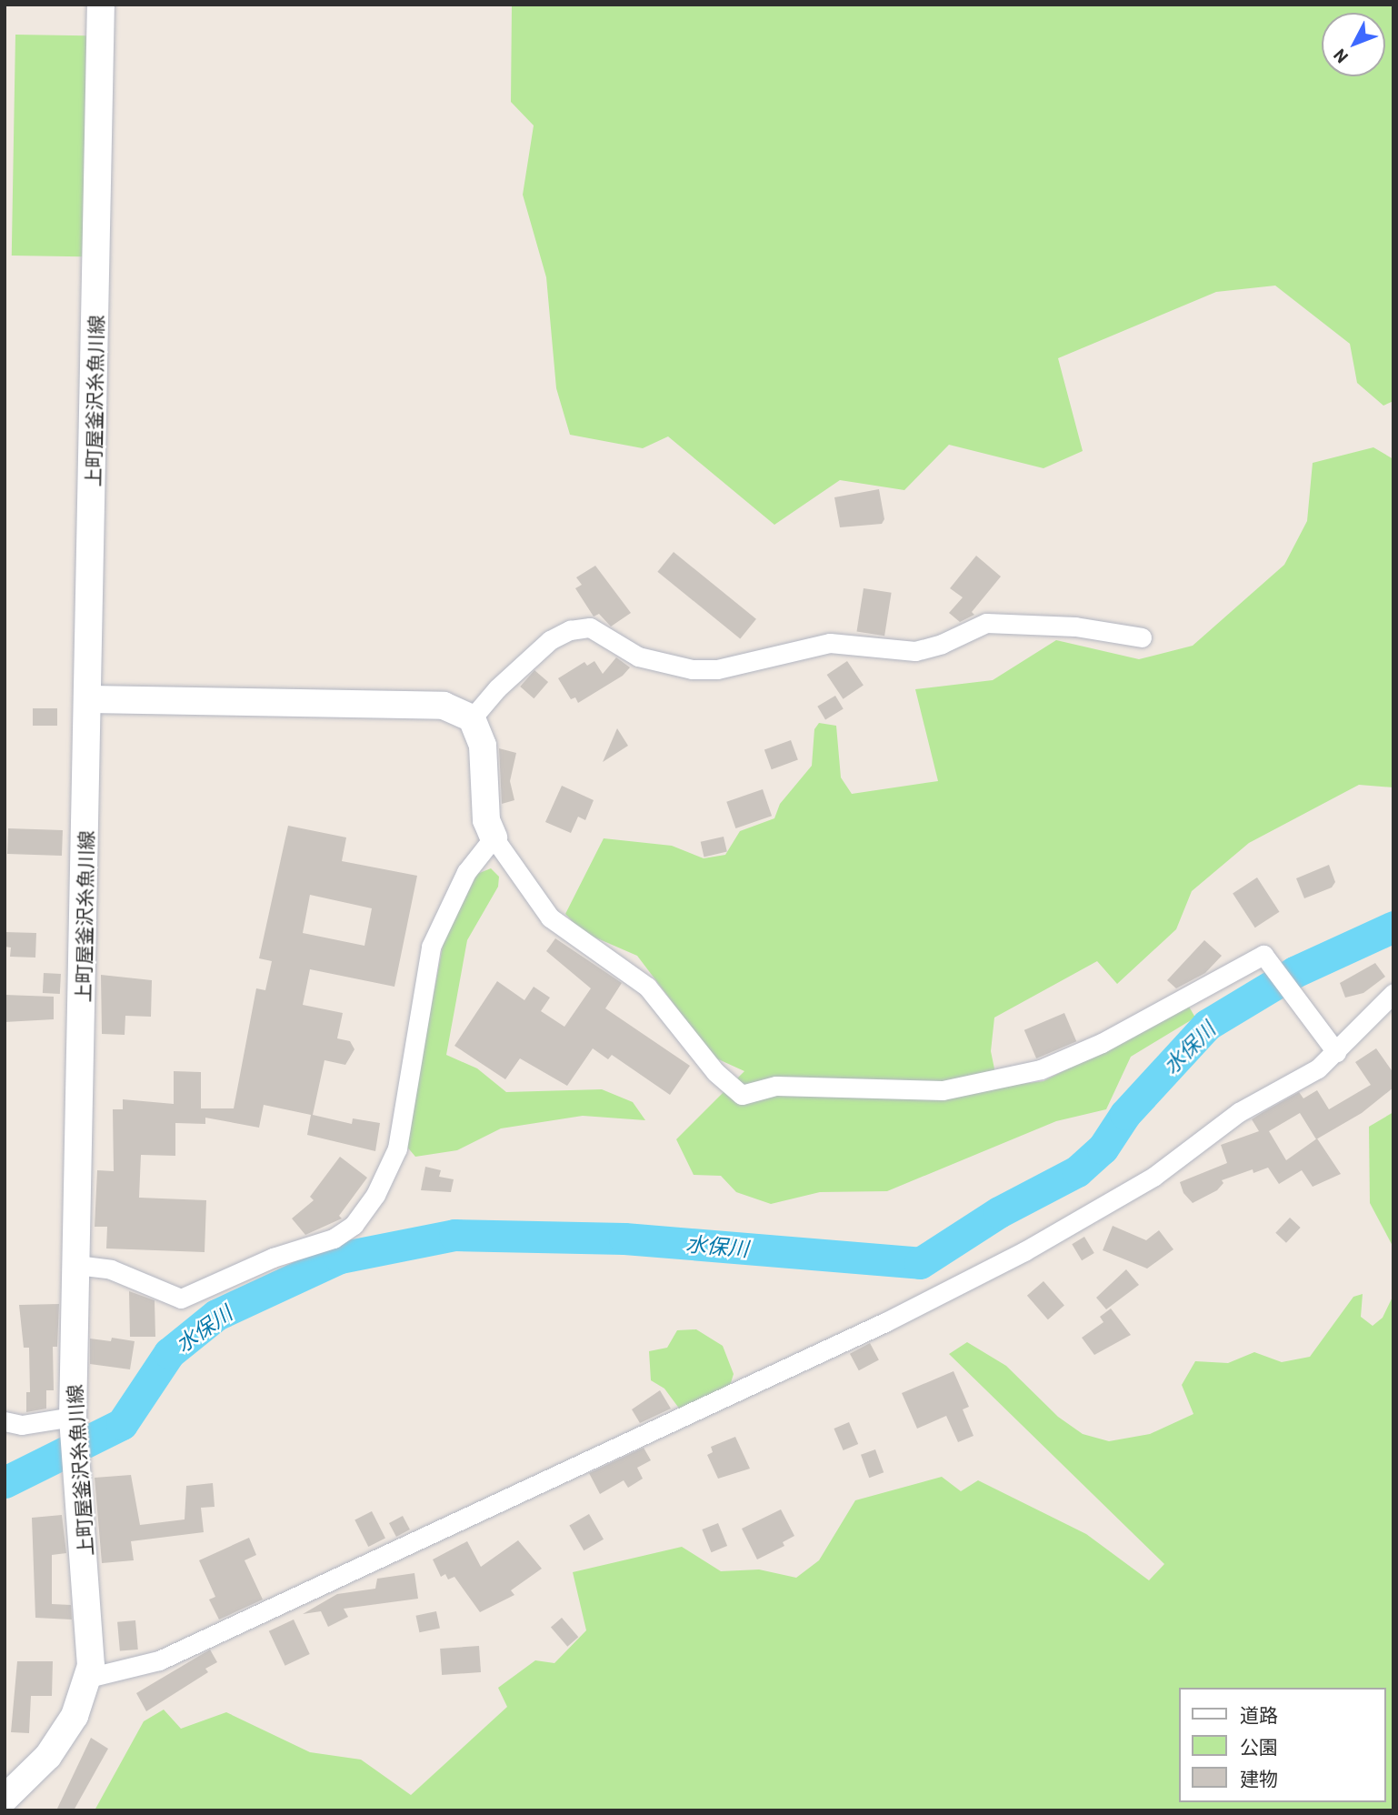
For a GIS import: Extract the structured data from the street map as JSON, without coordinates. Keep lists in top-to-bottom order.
{
  "streets": {
    "main road": ["上町屋釜沢糸魚川線"]
  },
  "water": ["水保川"],
  "legend": ["道路", "公園", "建物"],
  "north": "bottom left"
}
